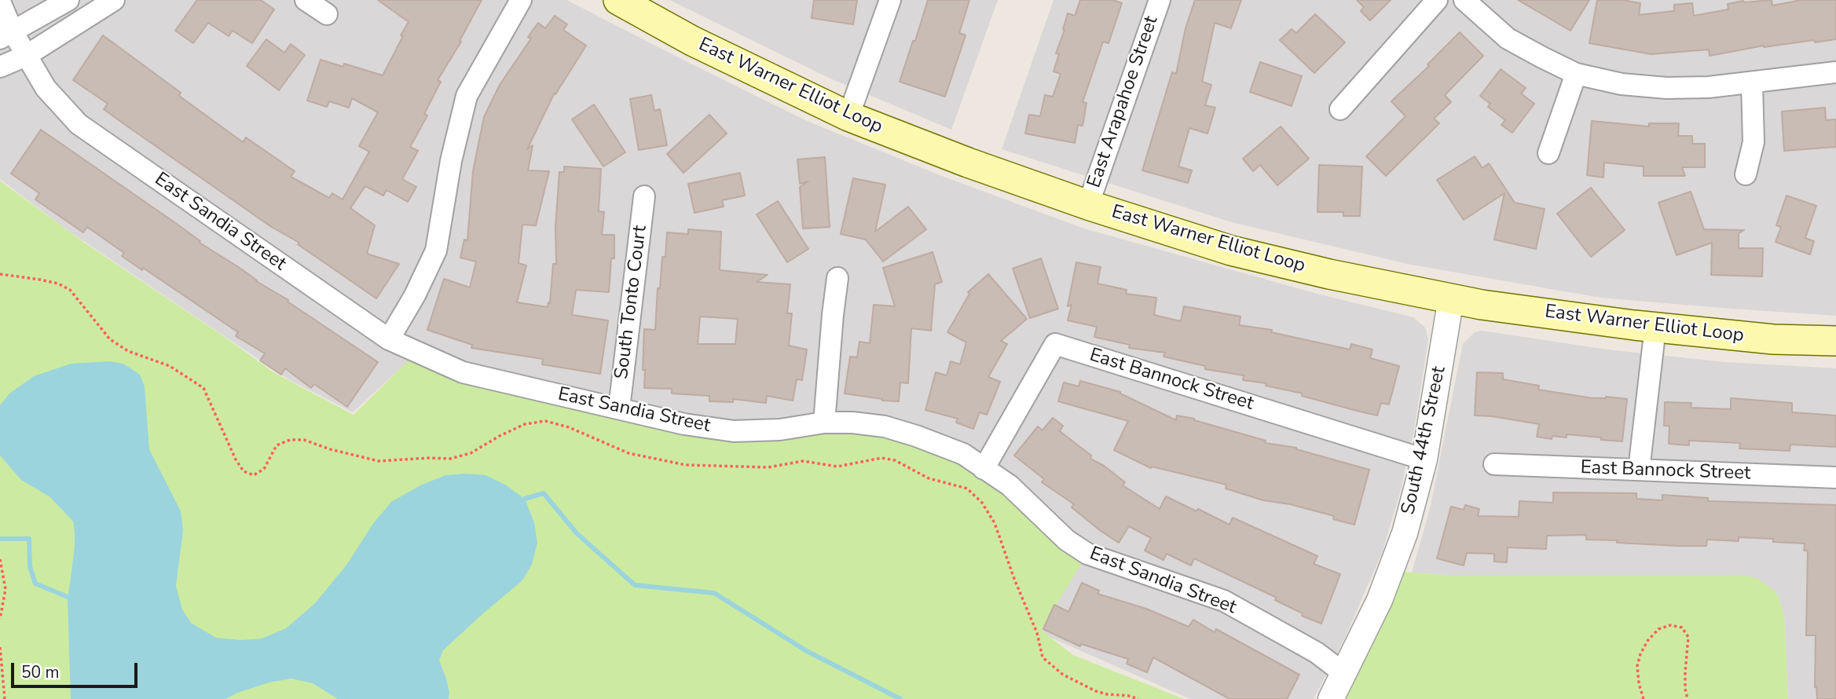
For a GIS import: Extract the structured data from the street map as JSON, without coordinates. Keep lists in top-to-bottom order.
{
  "streets": {
    "main road": ["East Warner Elliot Loop"],
    "street": [
      "East Arapahoe Street",
      "East Sandia Street",
      "South Tonto Court",
      "East Bannock Street",
      "South 44th Street"
    ]
  },
  "crossings": [
    ["East Warner Elliot Loop", "East Arapahoe Street"],
    ["East Warner Elliot Loop", "South 44th Street"],
    ["East Sandia Street", "South Tonto Court"],
    ["East Sandia Street", "East Bannock Street"],
    ["East Sandia Street", "South 44th Street"],
    ["East Bannock Street", "South 44th Street"]
  ],
  "scale_bar": "50 m"
}
